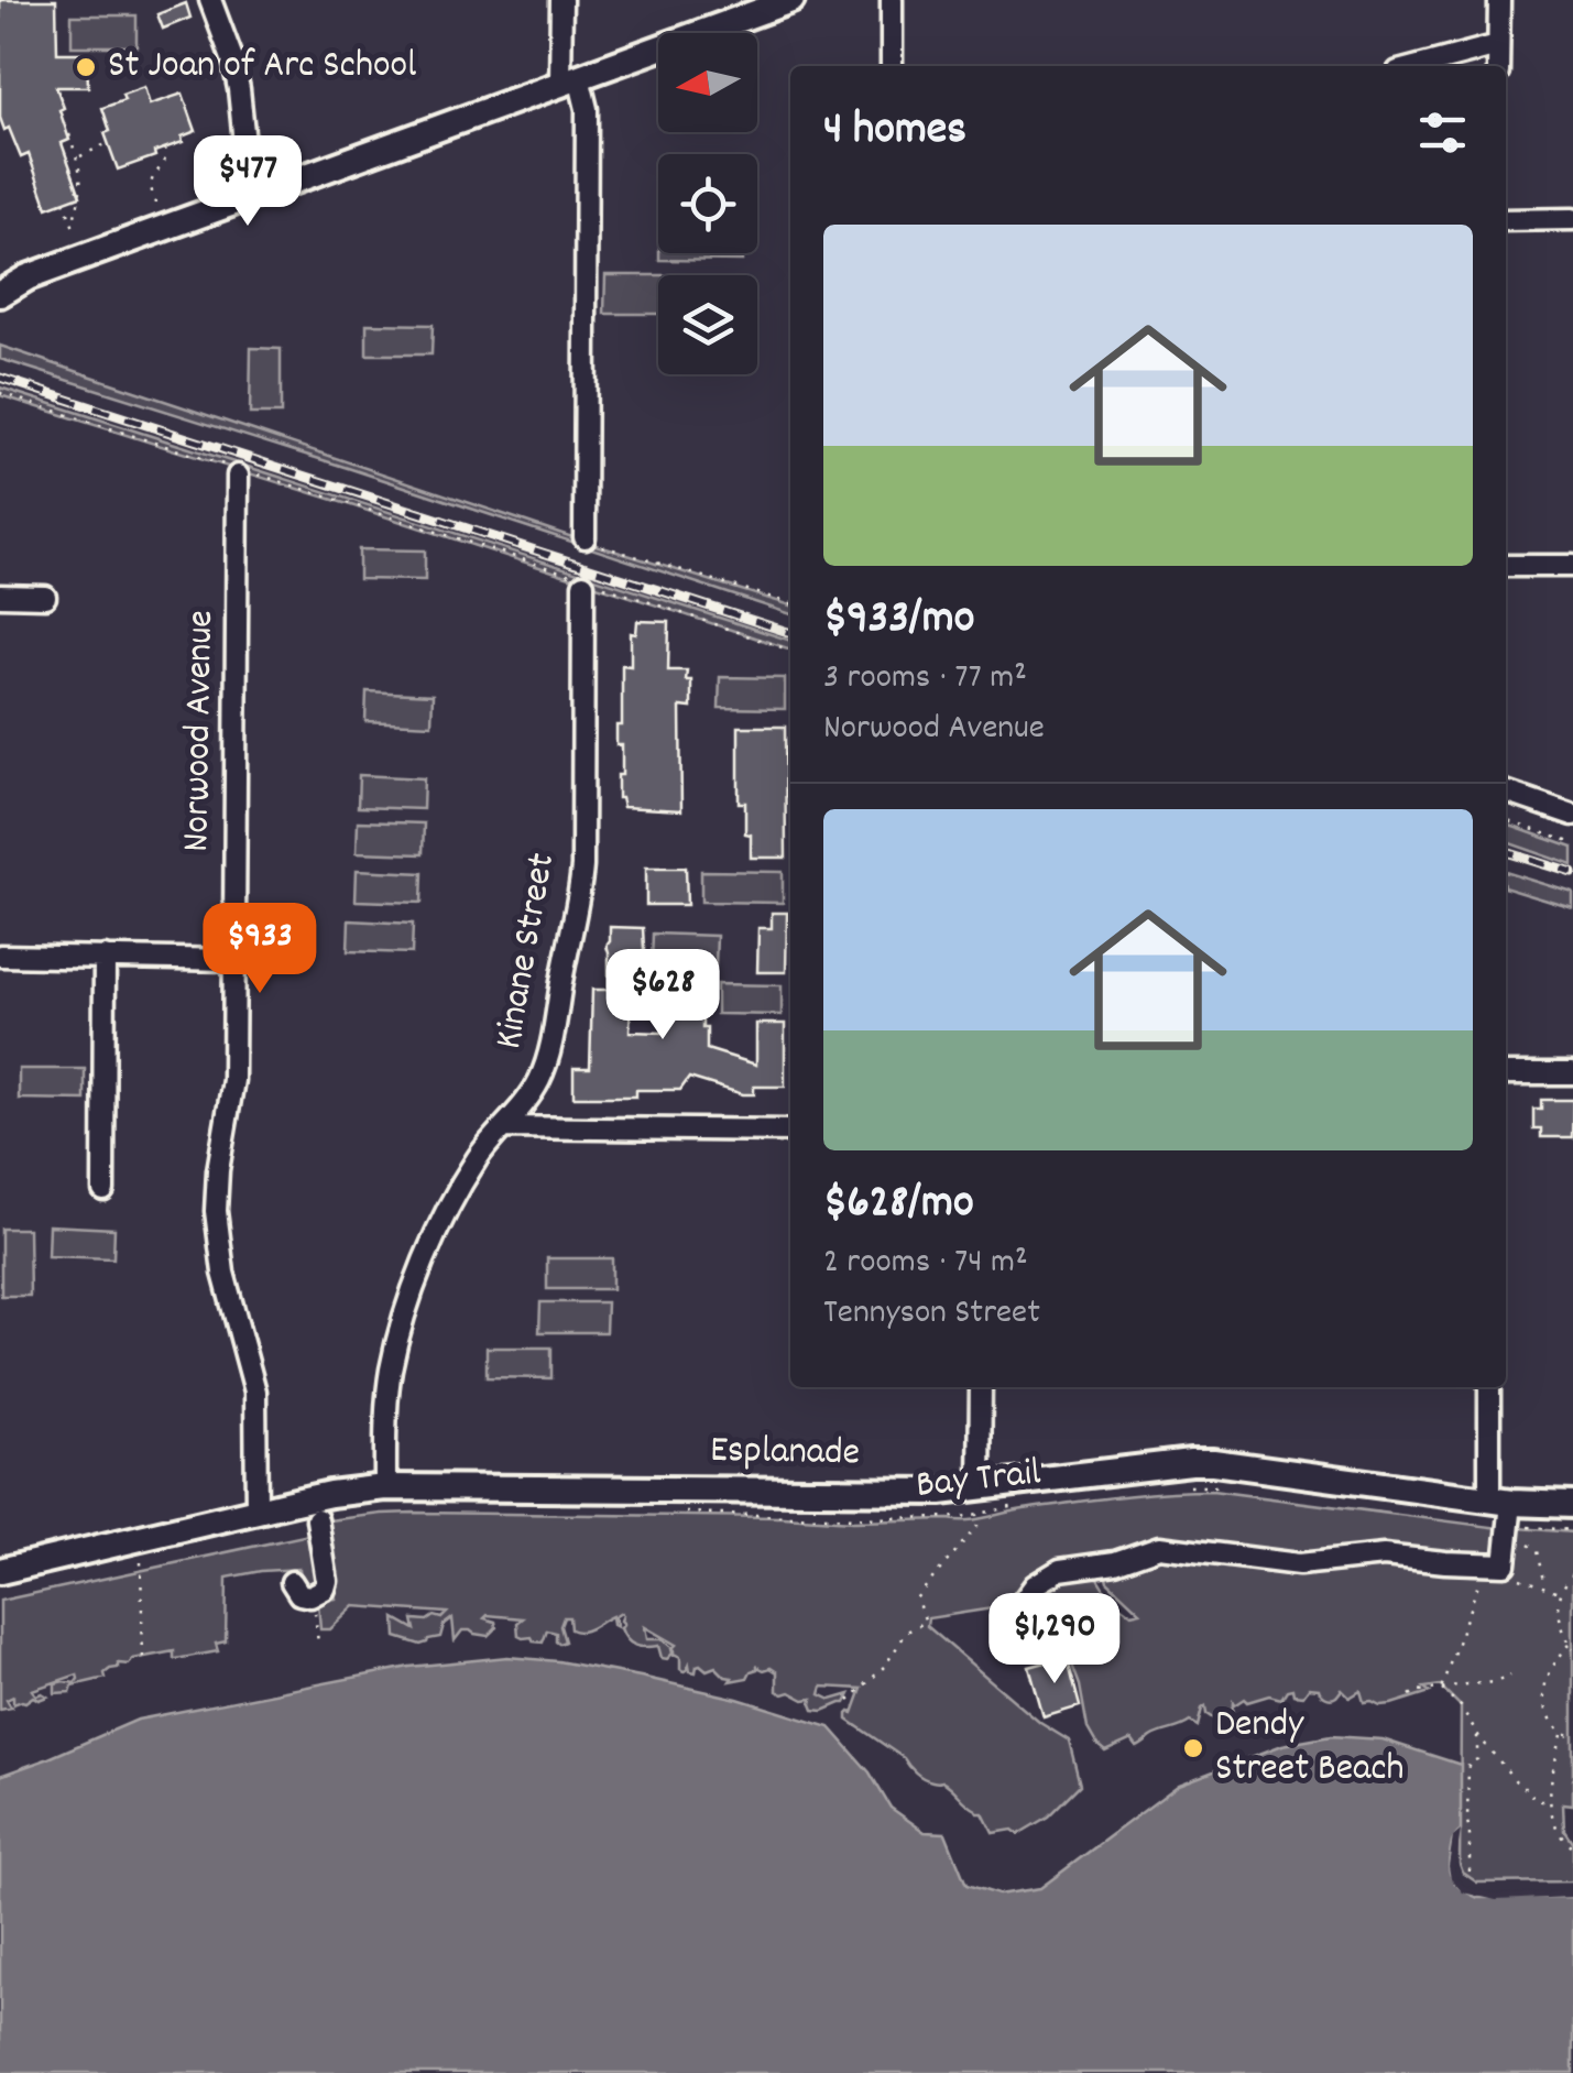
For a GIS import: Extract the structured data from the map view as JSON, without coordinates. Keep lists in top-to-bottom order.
{
  "streets": {
    "main road": ["Esplanade"],
    "street": ["Norwood Avenue", "Kinane Street"],
    "path": ["Bay Trail"]
  },
  "crossings": [
    ["Norwood Avenue", "Esplanade"],
    ["Kinane Street", "Esplanade"]
  ],
  "places": ["St Joan of Arc School", "Dendy Street Beach"],
  "north": "left",
  "page": {
    "heading": "4 homes",
    "price": [
      "$477",
      "$933",
      "$628",
      "$1,290"
    ],
    "list": [
      {
        "name": "$933/mo",
        "note": "3 rooms · 77 m² · Norwood Avenue"
      },
      {
        "name": "$628/mo",
        "note": "2 rooms · 74 m² · Tennyson Street"
      }
    ]
  }
}
